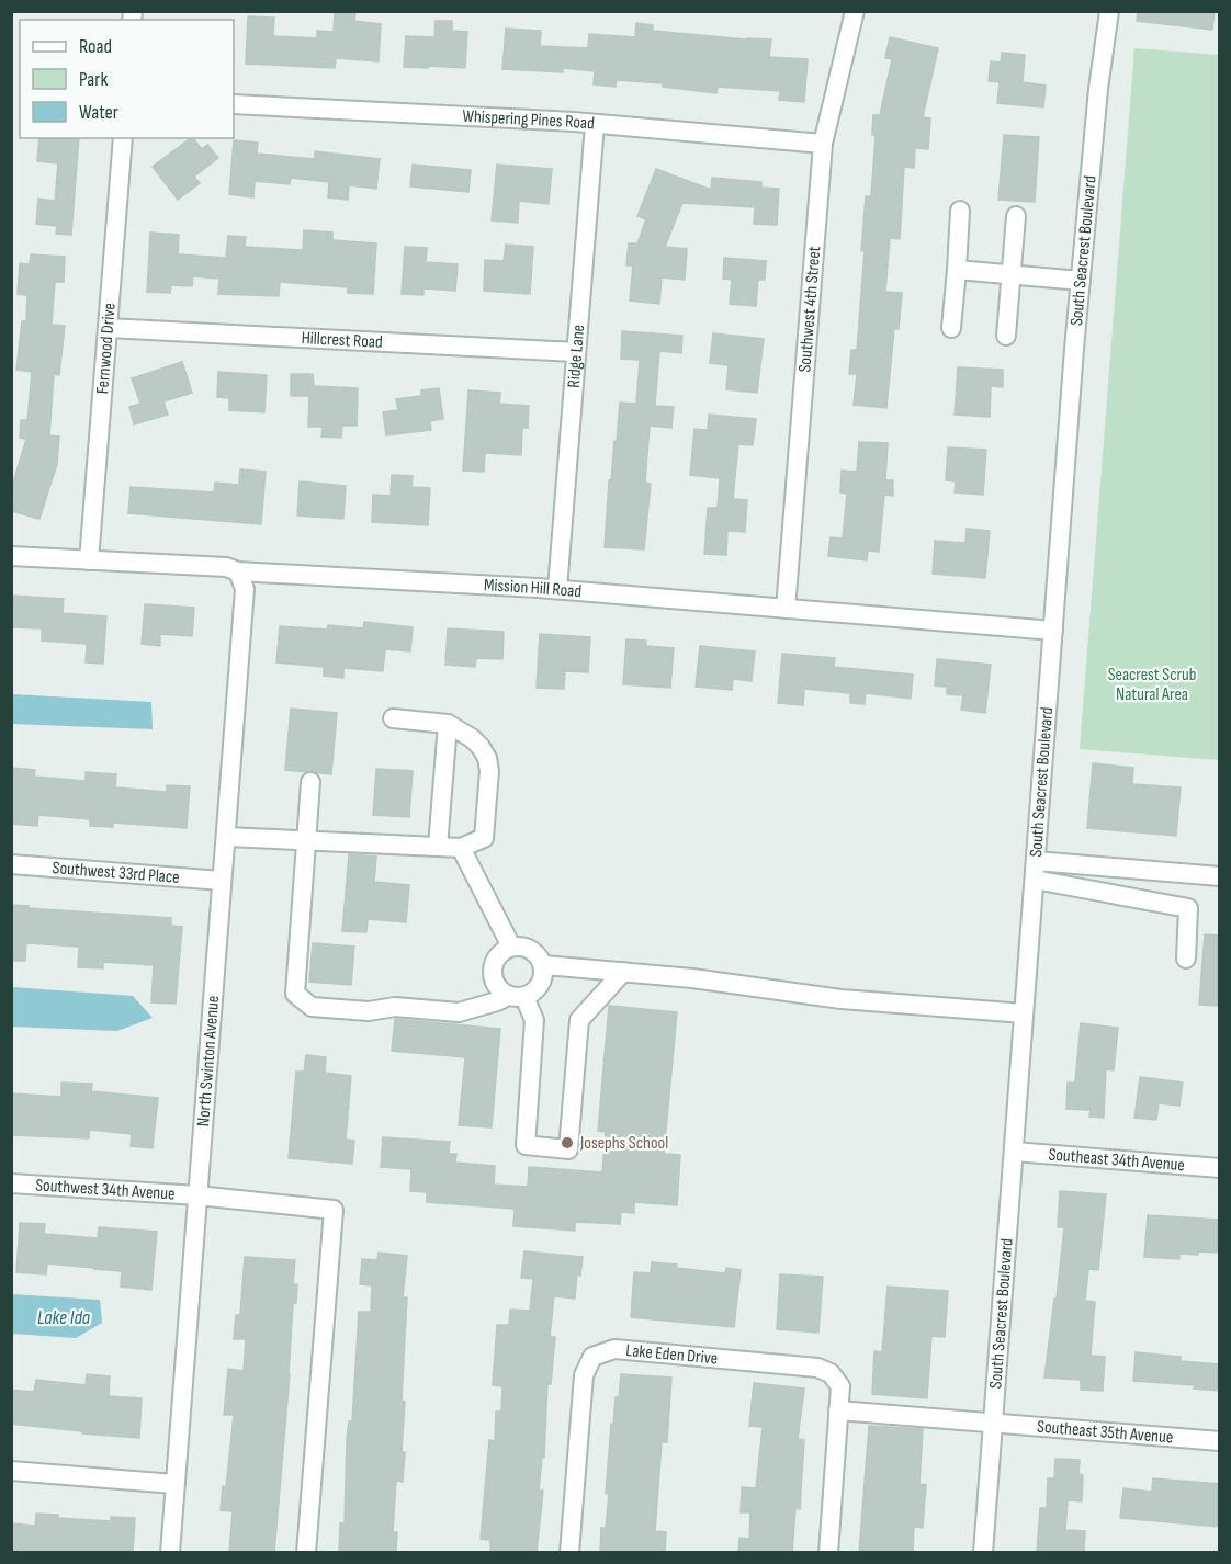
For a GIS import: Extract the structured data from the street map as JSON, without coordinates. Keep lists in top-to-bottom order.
{
  "streets": {
    "street": [
      "Whispering Pines Road",
      "South Seacrest Boulevard",
      "Southwest 4th Street",
      "Hillcrest Road",
      "Fernwood Drive",
      "Ridge Lane",
      "Mission Hill Road",
      "Southwest 33rd Place",
      "North Swinton Avenue",
      "Southeast 34th Avenue",
      "Southwest 34th Avenue",
      "Lake Eden Drive",
      "Southeast 35th Avenue"
    ]
  },
  "crossings": [
    ["Whispering Pines Road", "Southwest 4th Street"],
    ["Whispering Pines Road", "Ridge Lane"],
    ["South Seacrest Boulevard", "Mission Hill Road"],
    ["South Seacrest Boulevard", "Southeast 34th Avenue"],
    ["South Seacrest Boulevard", "Southeast 35th Avenue"],
    ["Southwest 4th Street", "Mission Hill Road"],
    ["Hillcrest Road", "Fernwood Drive"],
    ["Hillcrest Road", "Ridge Lane"],
    ["Fernwood Drive", "Mission Hill Road"],
    ["Ridge Lane", "Mission Hill Road"],
    ["Mission Hill Road", "North Swinton Avenue"],
    ["Southwest 33rd Place", "North Swinton Avenue"],
    ["North Swinton Avenue", "Southwest 34th Avenue"]
  ],
  "water": ["Lake Ida"],
  "parks": ["Seacrest Scrub Natural Area"],
  "places": ["Josephs School"],
  "legend": ["Road", "Park", "Water"]
}
